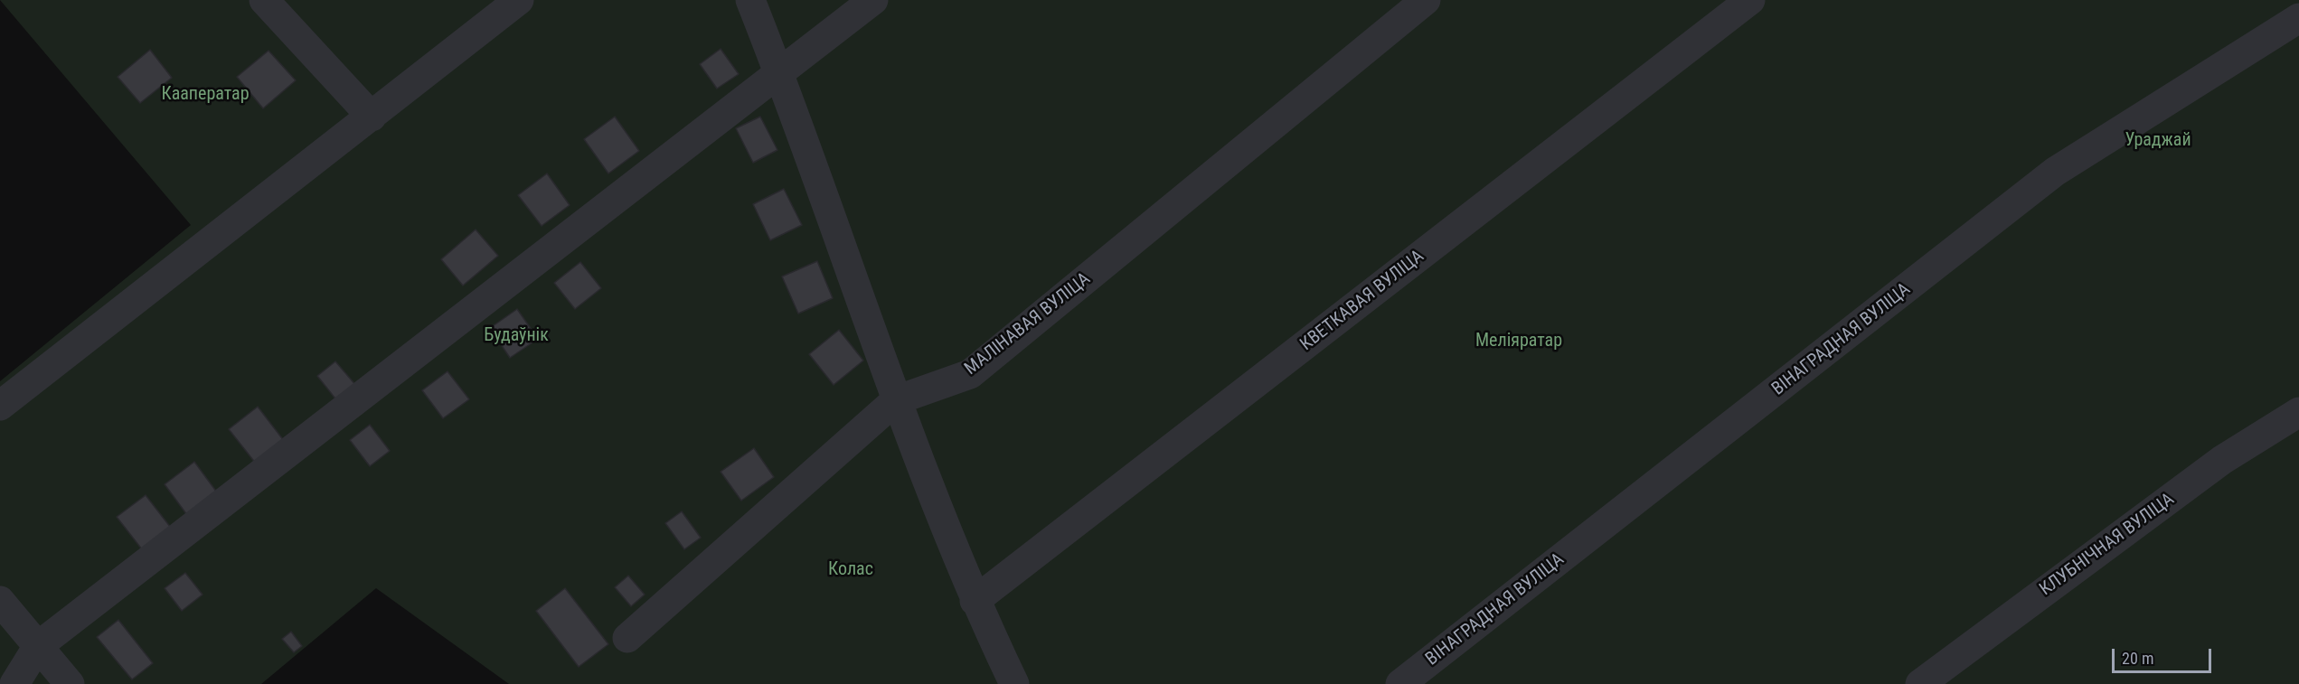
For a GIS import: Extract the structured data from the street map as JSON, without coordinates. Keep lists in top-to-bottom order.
{
  "streets": {
    "street": [
      "КВЕТКАВАЯ ВУЛІЦА",
      "МАЛІНАВАЯ ВУЛІЦА",
      "ВІНАГРАДНАЯ ВУЛІЦА",
      "КЛУБНІЧНАЯ ВУЛІЦА"
    ]
  },
  "parks": [
    "Кааператар",
    "Ураджай",
    "Будаўнік",
    "Меліяратар",
    "Колас"
  ],
  "scale_bar": "20 m"
}
